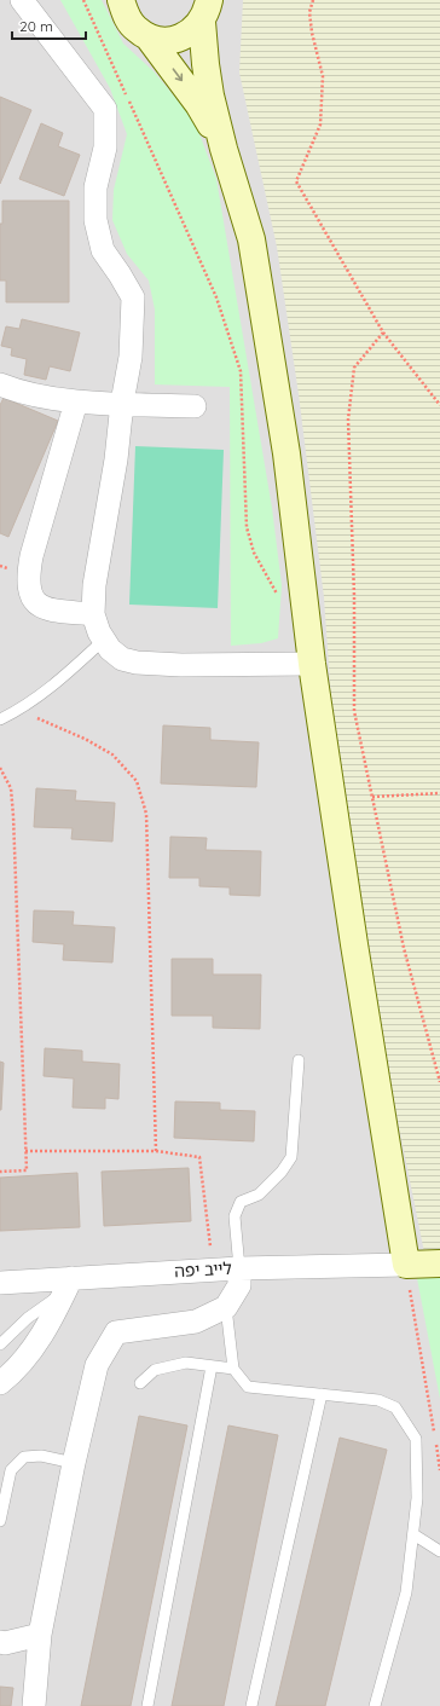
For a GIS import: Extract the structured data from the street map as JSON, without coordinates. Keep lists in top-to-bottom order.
{
  "streets": {
    "street": ["לייב יפה"]
  },
  "scale_bar": "20 m"
}
